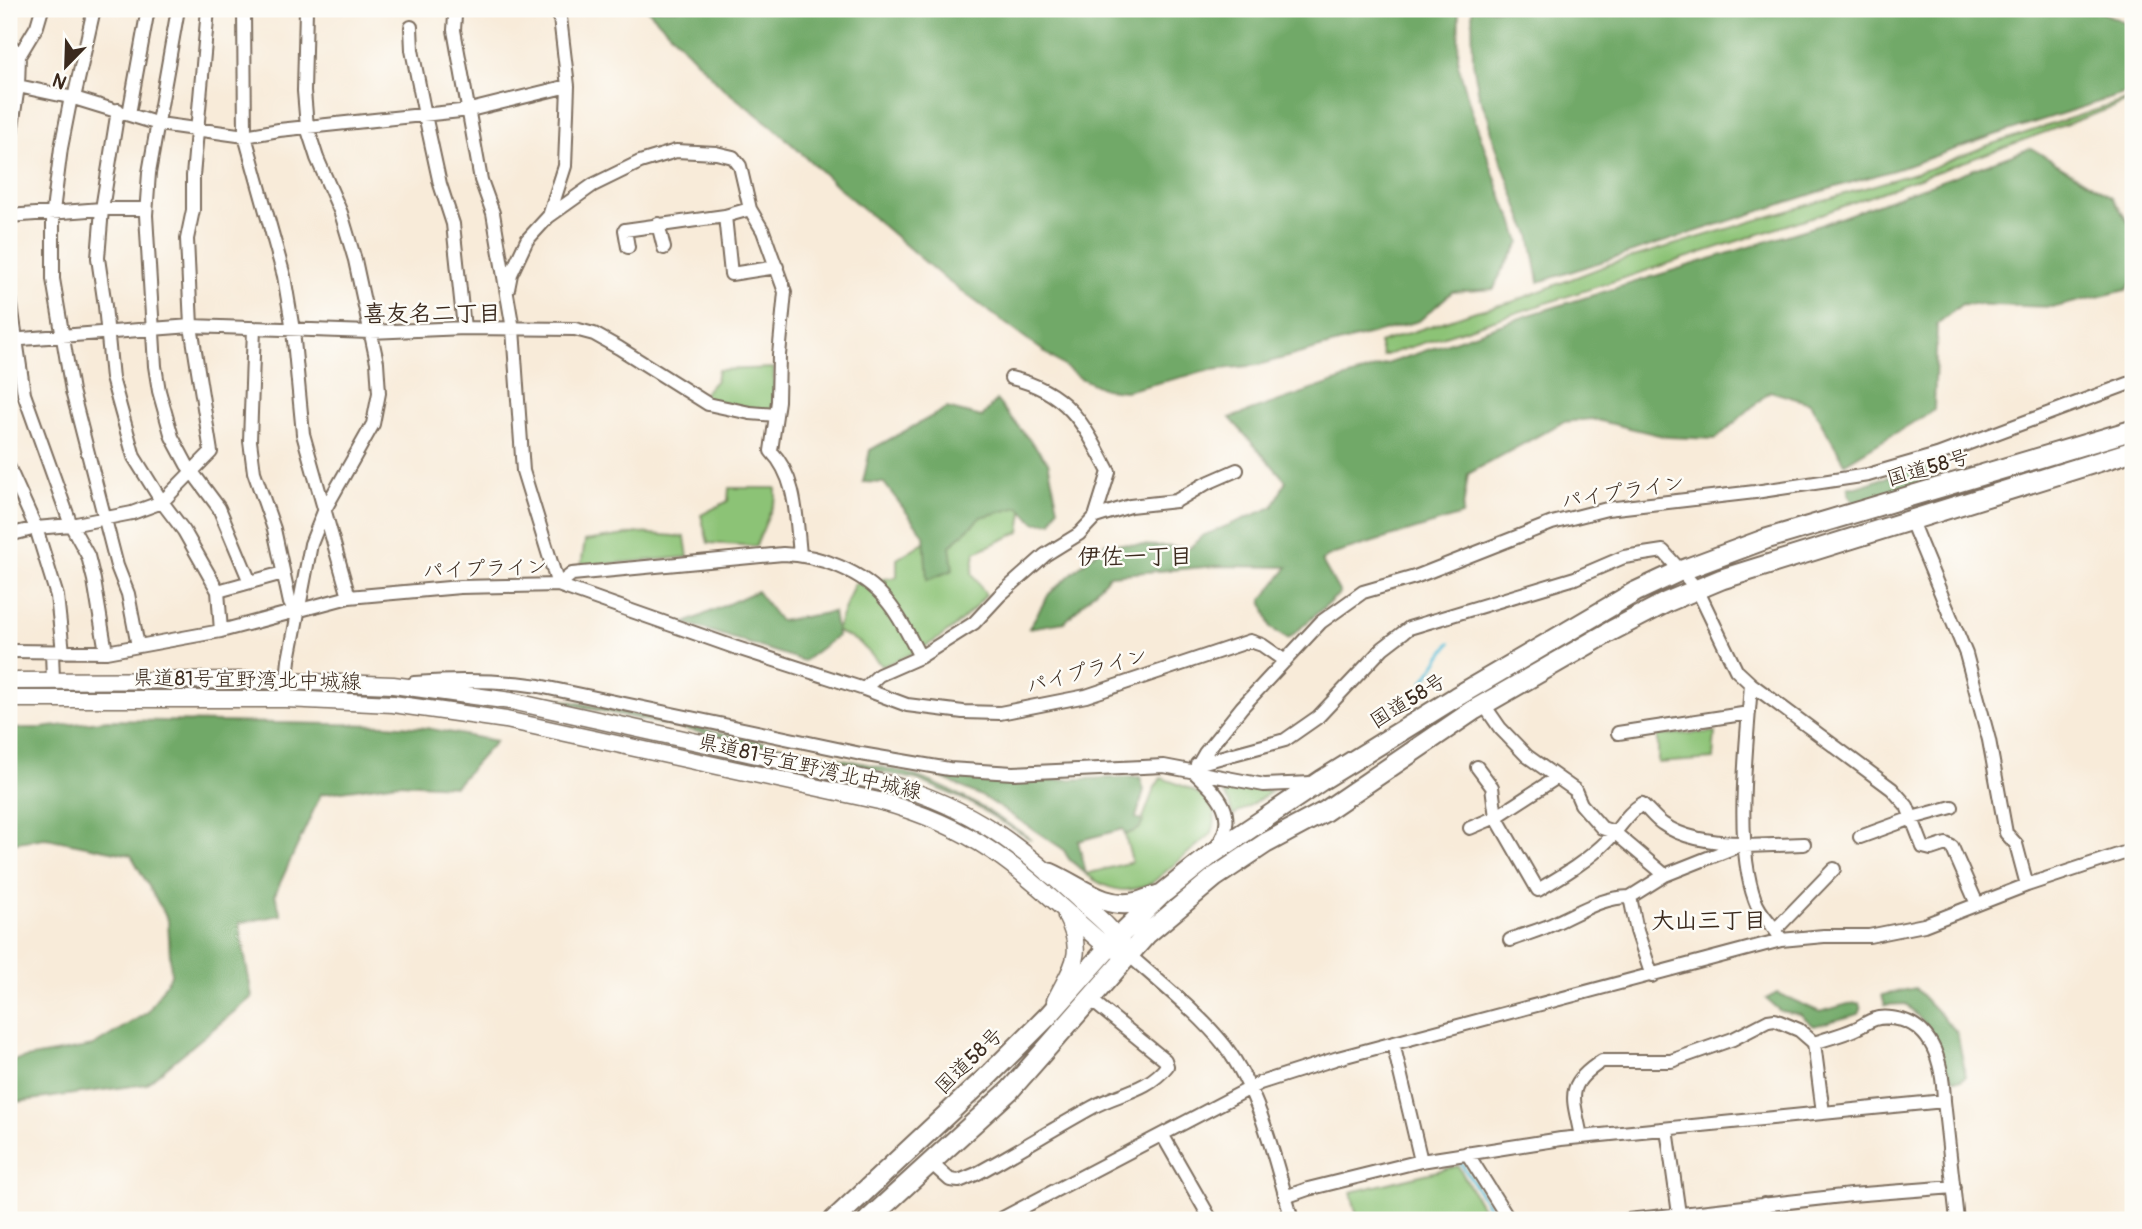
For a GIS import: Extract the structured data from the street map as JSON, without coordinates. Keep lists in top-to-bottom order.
{
  "streets": {
    "highway": ["国道58号"],
    "main road": ["県道81号宜野湾北中城線"],
    "street": ["パイプライン"]
  },
  "crossings": [
    ["国道58号", "県道81号宜野湾北中城線"]
  ],
  "districts": ["喜友名二丁目", "伊佐一丁目", "大山三丁目"],
  "north": "bottom left"
}
